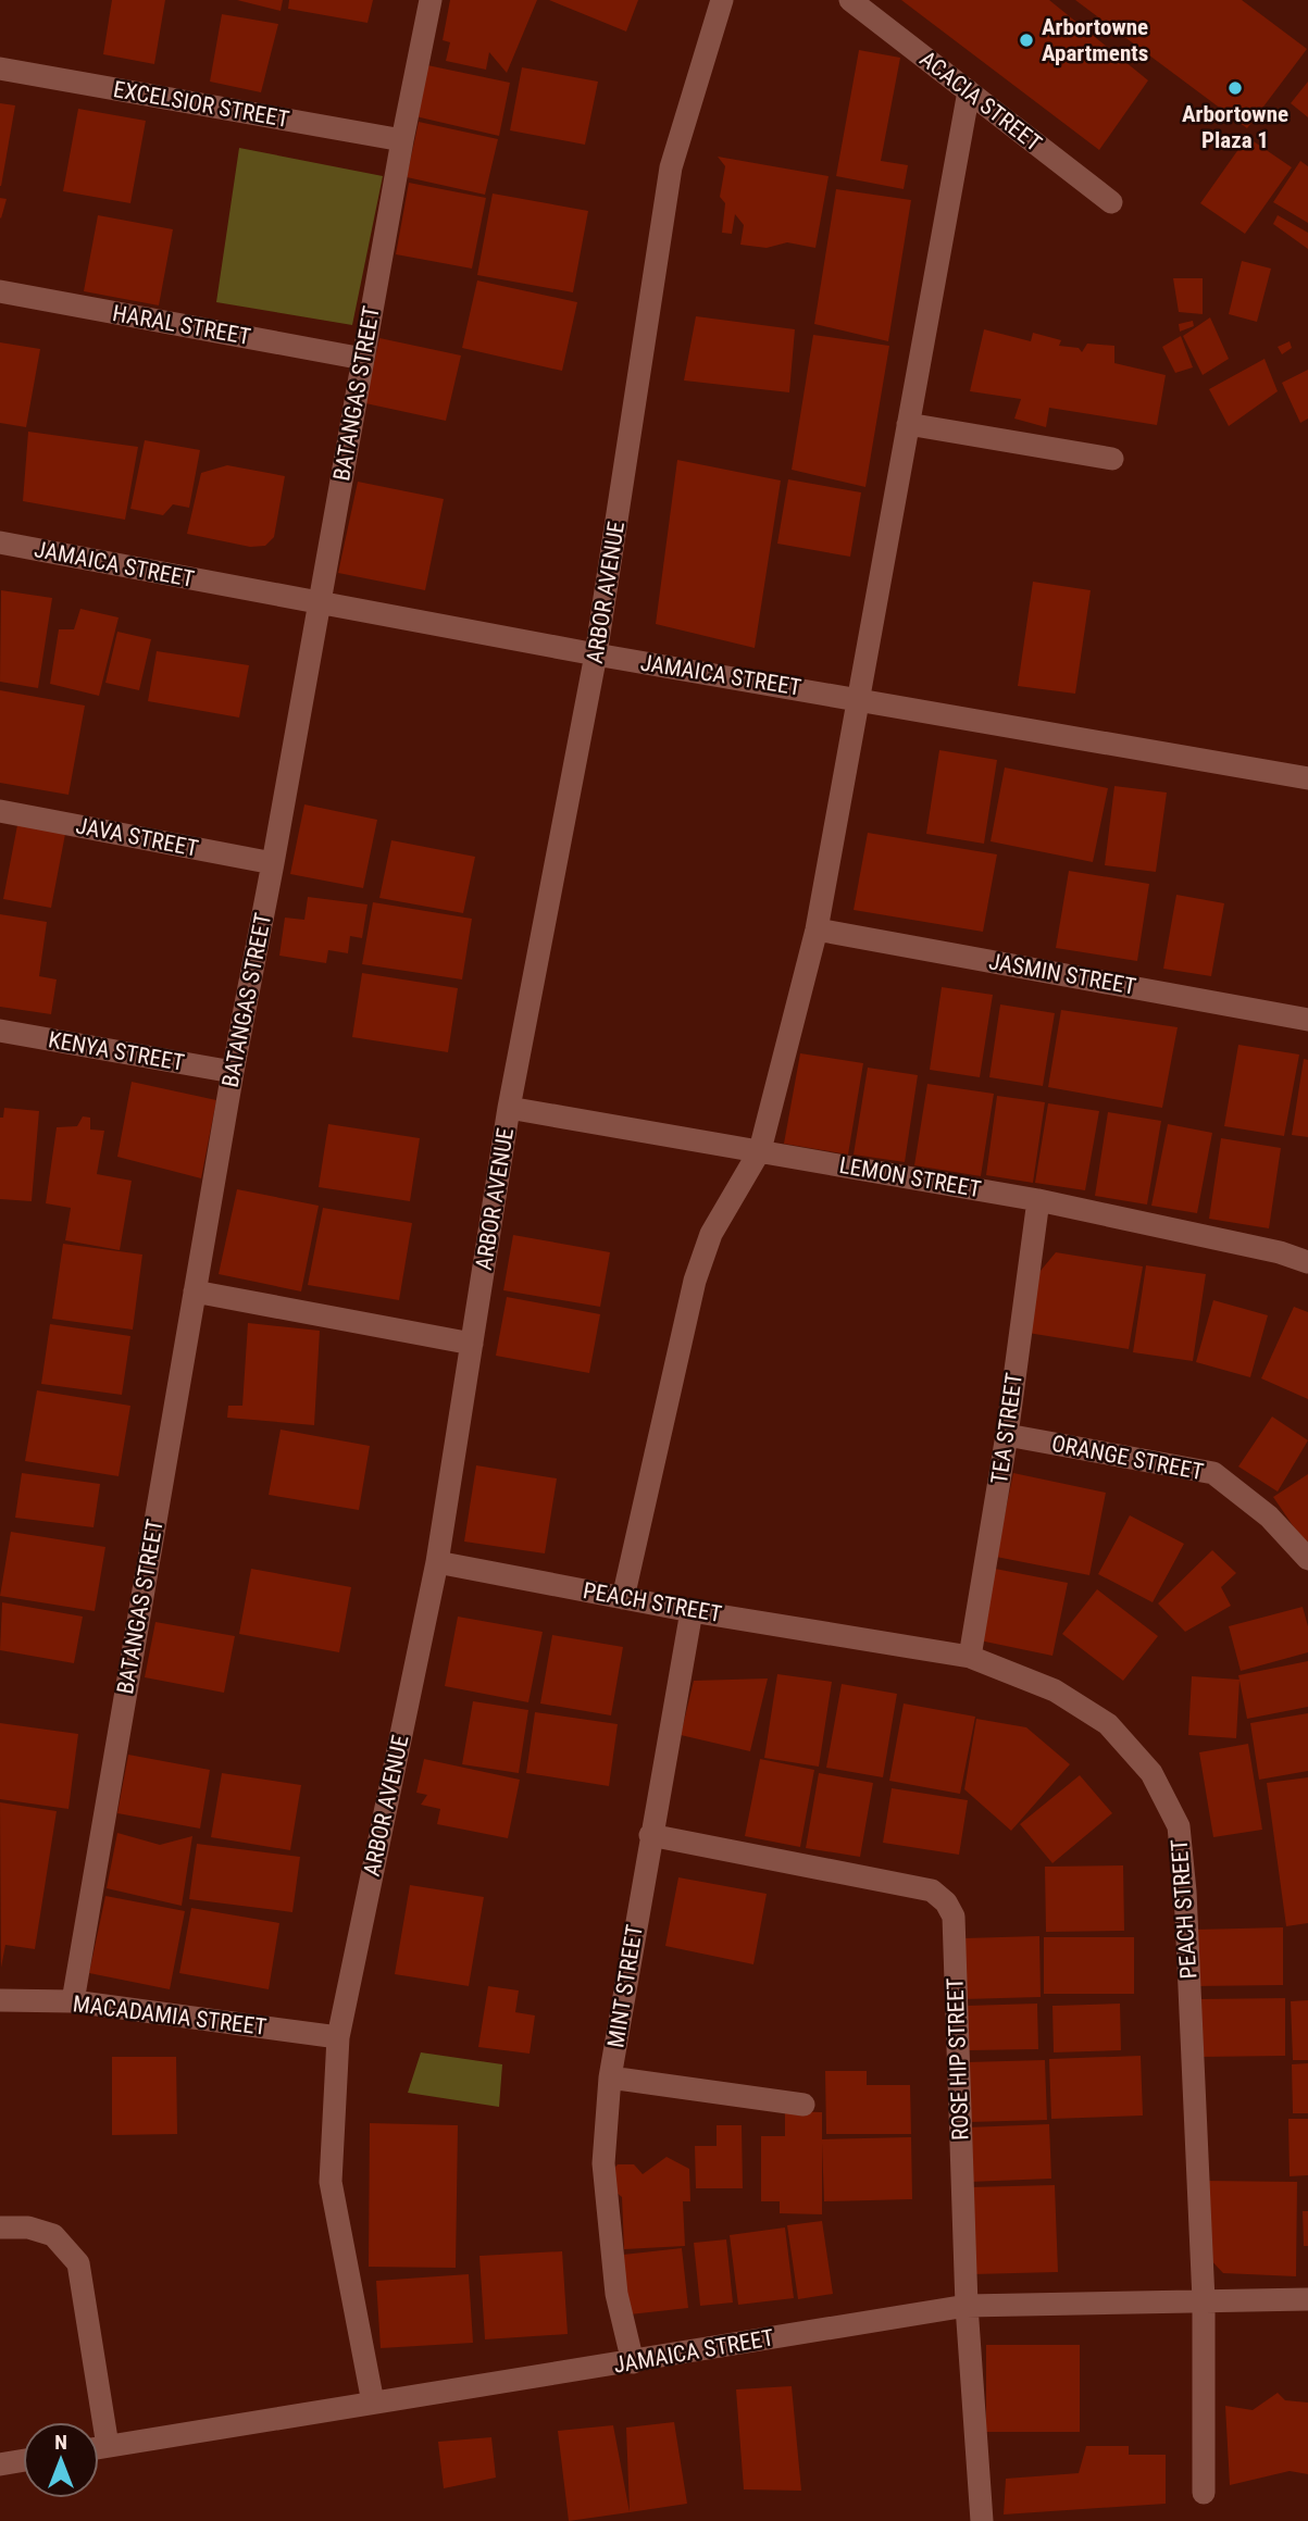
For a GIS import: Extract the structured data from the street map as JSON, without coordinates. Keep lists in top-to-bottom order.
{
  "streets": {
    "street": [
      "ACACIA STREET",
      "EXCELSIOR STREET",
      "HARAL STREET",
      "BATANGAS STREET",
      "JAMAICA STREET",
      "ARBOR AVENUE",
      "JAVA STREET",
      "JASMIN STREET",
      "KENYA STREET",
      "LEMON STREET",
      "TEA STREET",
      "ORANGE STREET",
      "PEACH STREET",
      "MINT STREET",
      "MACADAMIA STREET",
      "ROSE HIP STREET"
    ]
  },
  "crossings": [
    ["EXCELSIOR STREET", "BATANGAS STREET"],
    ["HARAL STREET", "BATANGAS STREET"],
    ["BATANGAS STREET", "JAMAICA STREET"],
    ["BATANGAS STREET", "JAVA STREET"],
    ["BATANGAS STREET", "KENYA STREET"],
    ["BATANGAS STREET", "MACADAMIA STREET"],
    ["JAMAICA STREET", "ARBOR AVENUE"],
    ["JAMAICA STREET", "PEACH STREET"],
    ["JAMAICA STREET", "MINT STREET"],
    ["JAMAICA STREET", "ROSE HIP STREET"],
    ["ARBOR AVENUE", "LEMON STREET"],
    ["ARBOR AVENUE", "PEACH STREET"],
    ["ARBOR AVENUE", "MACADAMIA STREET"],
    ["LEMON STREET", "TEA STREET"],
    ["TEA STREET", "ORANGE STREET"],
    ["TEA STREET", "PEACH STREET"],
    ["PEACH STREET", "MINT STREET"],
    ["MINT STREET", "ROSE HIP STREET"]
  ],
  "places": ["Arbortowne Apartments", "Arbortowne Plaza 1"],
  "north": "top"
}
